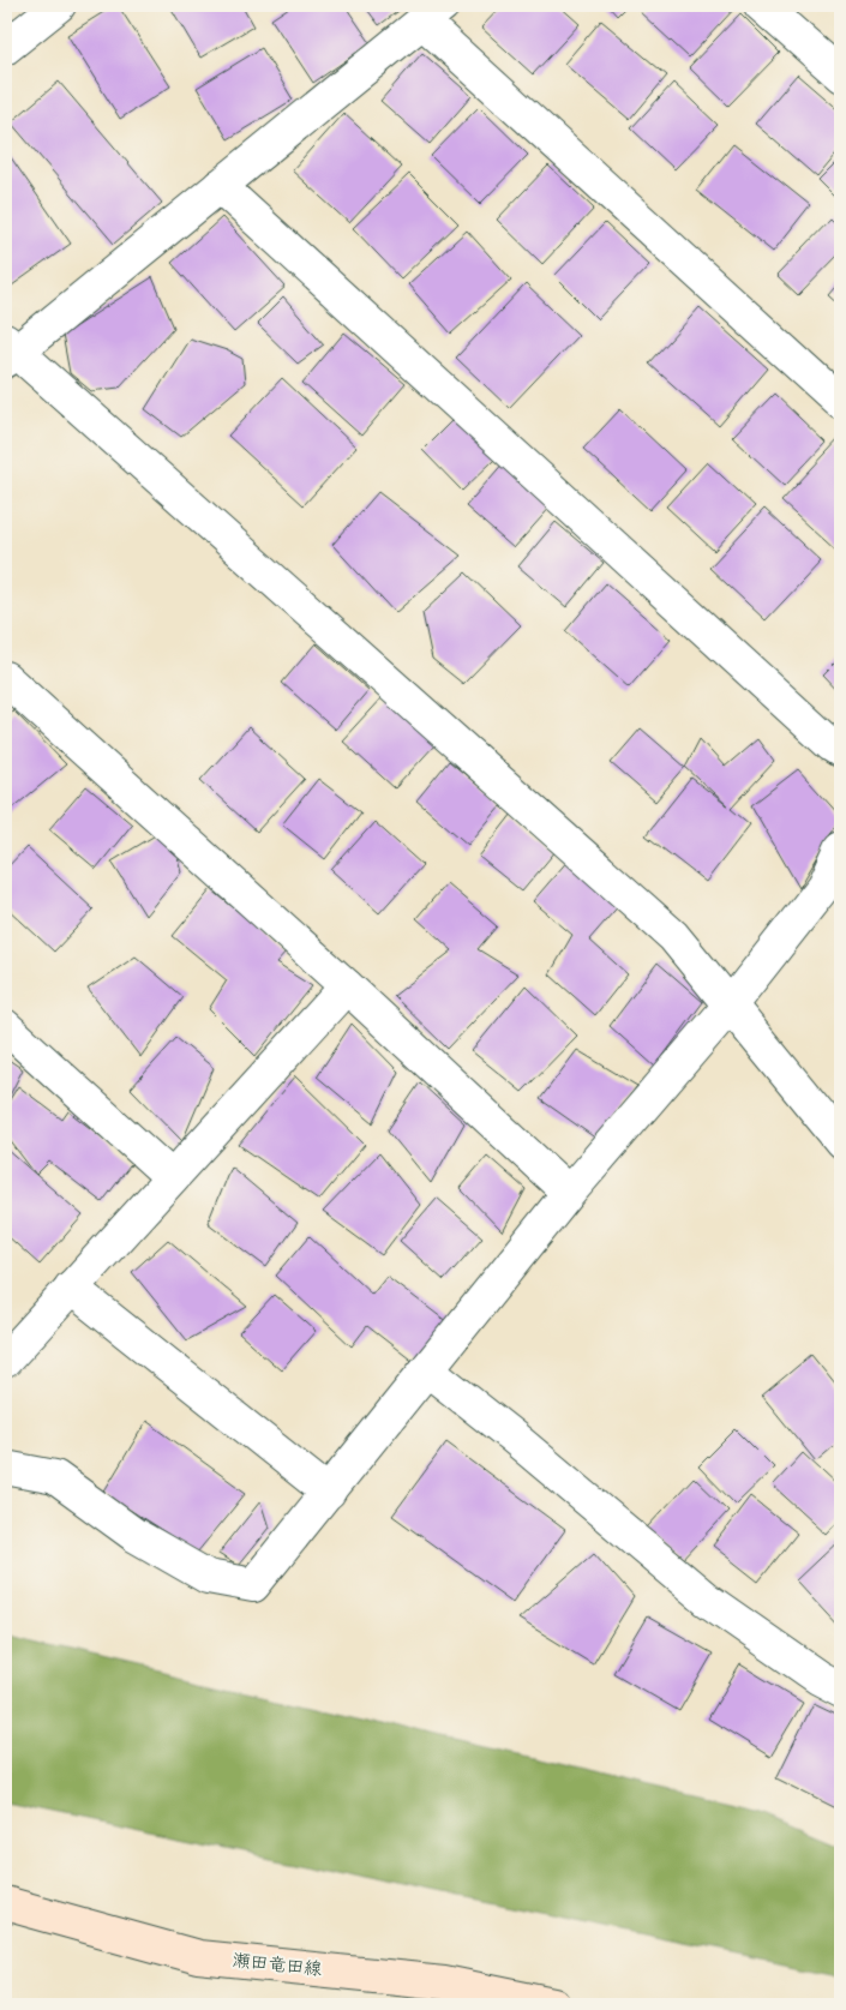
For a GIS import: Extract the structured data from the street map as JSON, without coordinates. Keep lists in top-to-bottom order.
{
  "streets": {
    "main road": ["瀬田竜田線"]
  }
}
